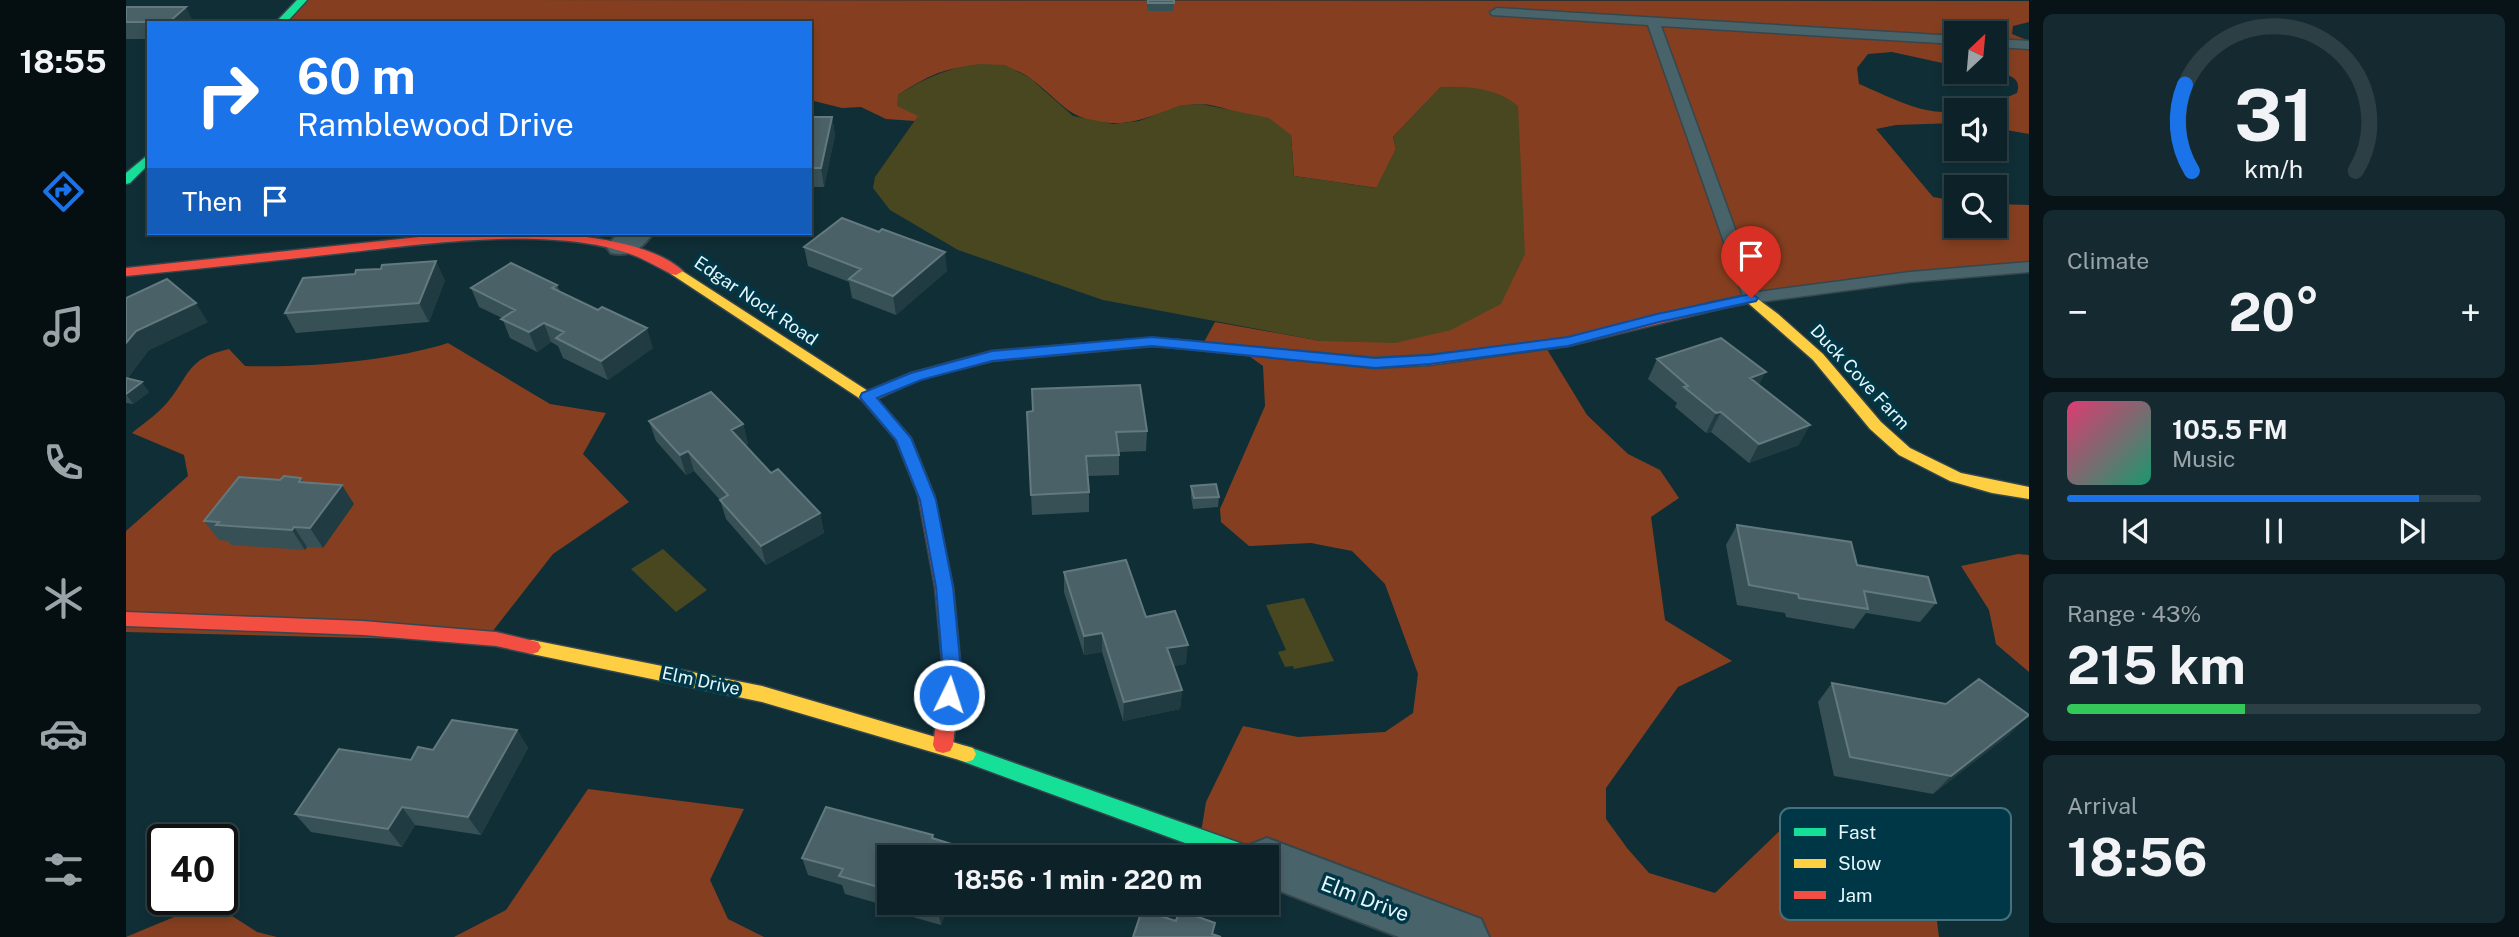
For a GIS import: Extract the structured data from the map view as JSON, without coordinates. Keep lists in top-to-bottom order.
{
  "streets": {
    "street": ["Edgar Nock Road", "Duck Cove Farm", "Elm Drive"]
  },
  "crossings": [
    ["Edgar Nock Road", "Elm Drive"]
  ],
  "legend": ["Fast", "Slow", "Jam"],
  "north": "top right",
  "page": {
    "tabs": "18:55",
    "turn": ["60 m", "Ramblewood Drive"],
    "then": "Then",
    "tile": [
      "Climate",
      ["Range · 43%", "215 km"],
      ["Arrival", "18:56"]
    ],
    "heat": ["−", "20°", "+"],
    "song": ["105.5 FM", "Music"],
    "limit": "40",
    "trip": "18:56 · 1 min · 220 m",
    "gauge": ["31", "km/h"]
  }
}
